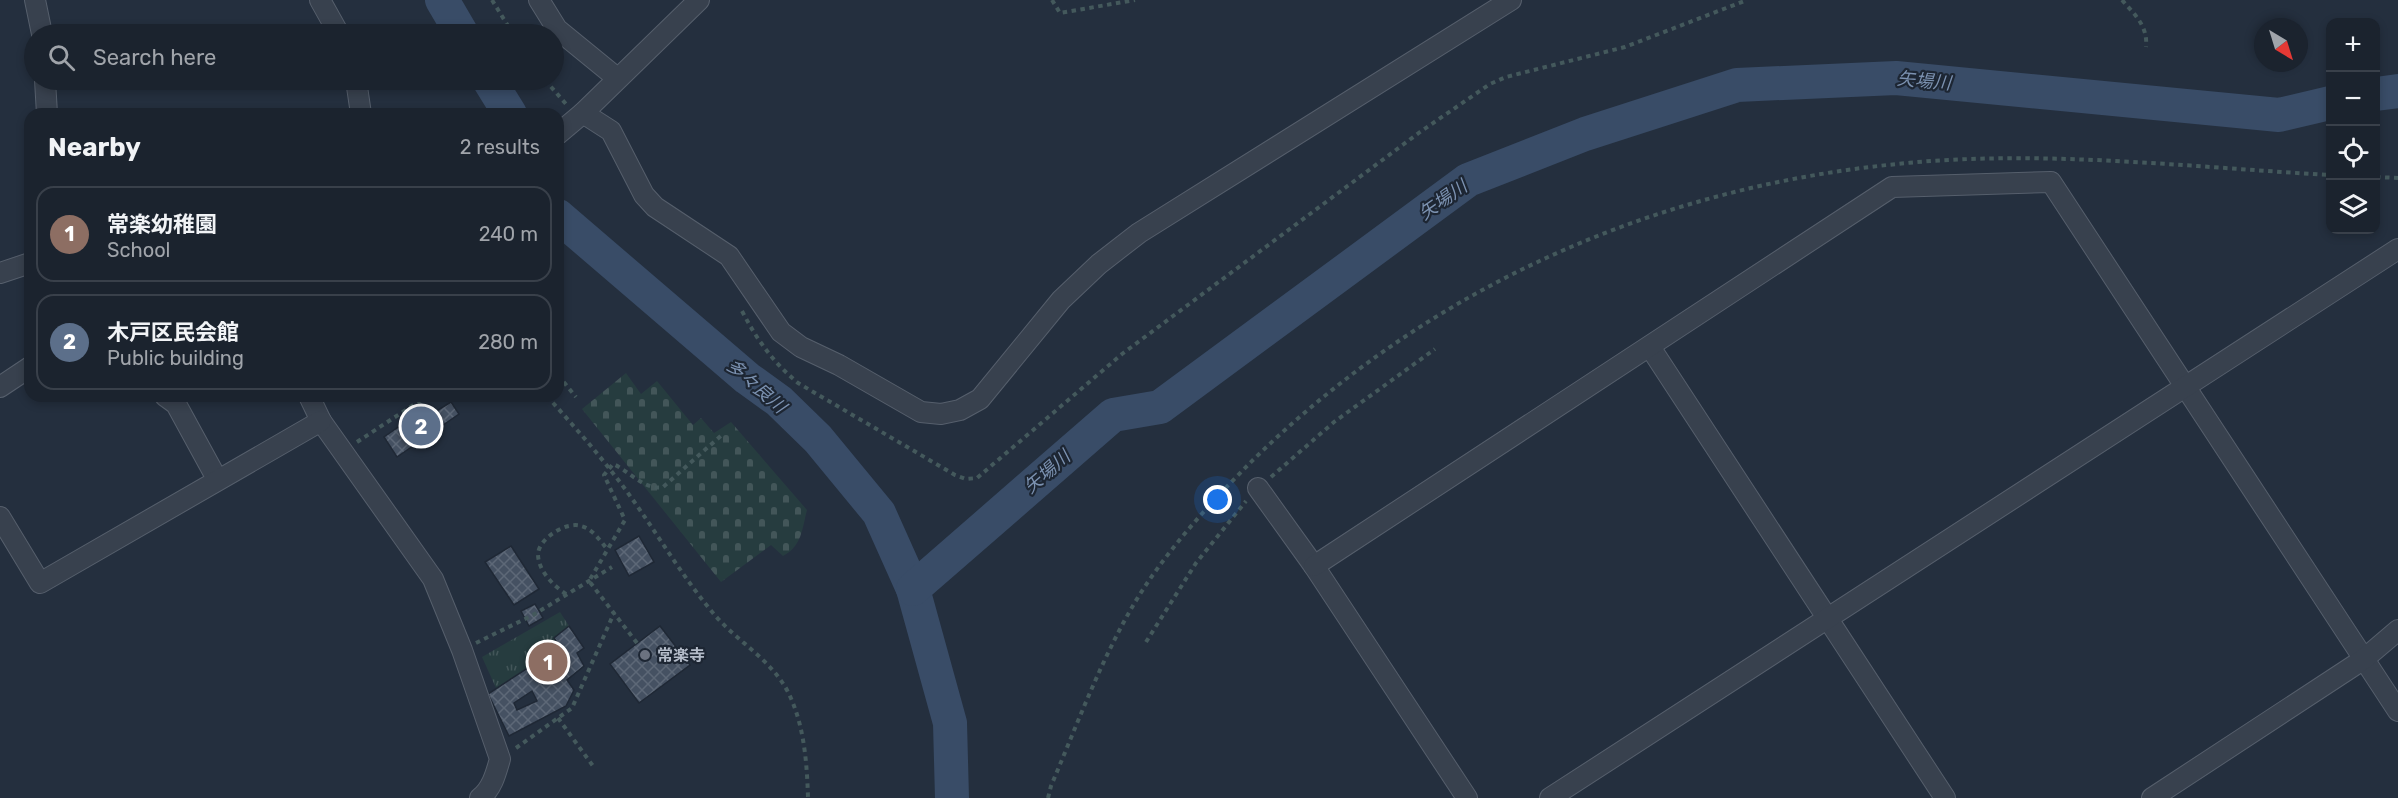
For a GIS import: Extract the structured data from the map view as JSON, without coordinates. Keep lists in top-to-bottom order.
{
  "water": ["矢場川", "多々良川"],
  "places": ["常楽寺"],
  "north": "bottom right",
  "page": {
    "map_buttons": ["+", "−"],
    "search": "Search here",
    "heading": ["Nearby", "2 results"],
    "list": [
      {
        "mark": "1",
        "name": "常楽幼稚園",
        "note": "School",
        "value": "240 m"
      },
      {
        "mark": "2",
        "name": "木戸区民会館",
        "note": "Public building",
        "value": "280 m"
      }
    ],
    "pins": ["2", "1"]
  }
}
